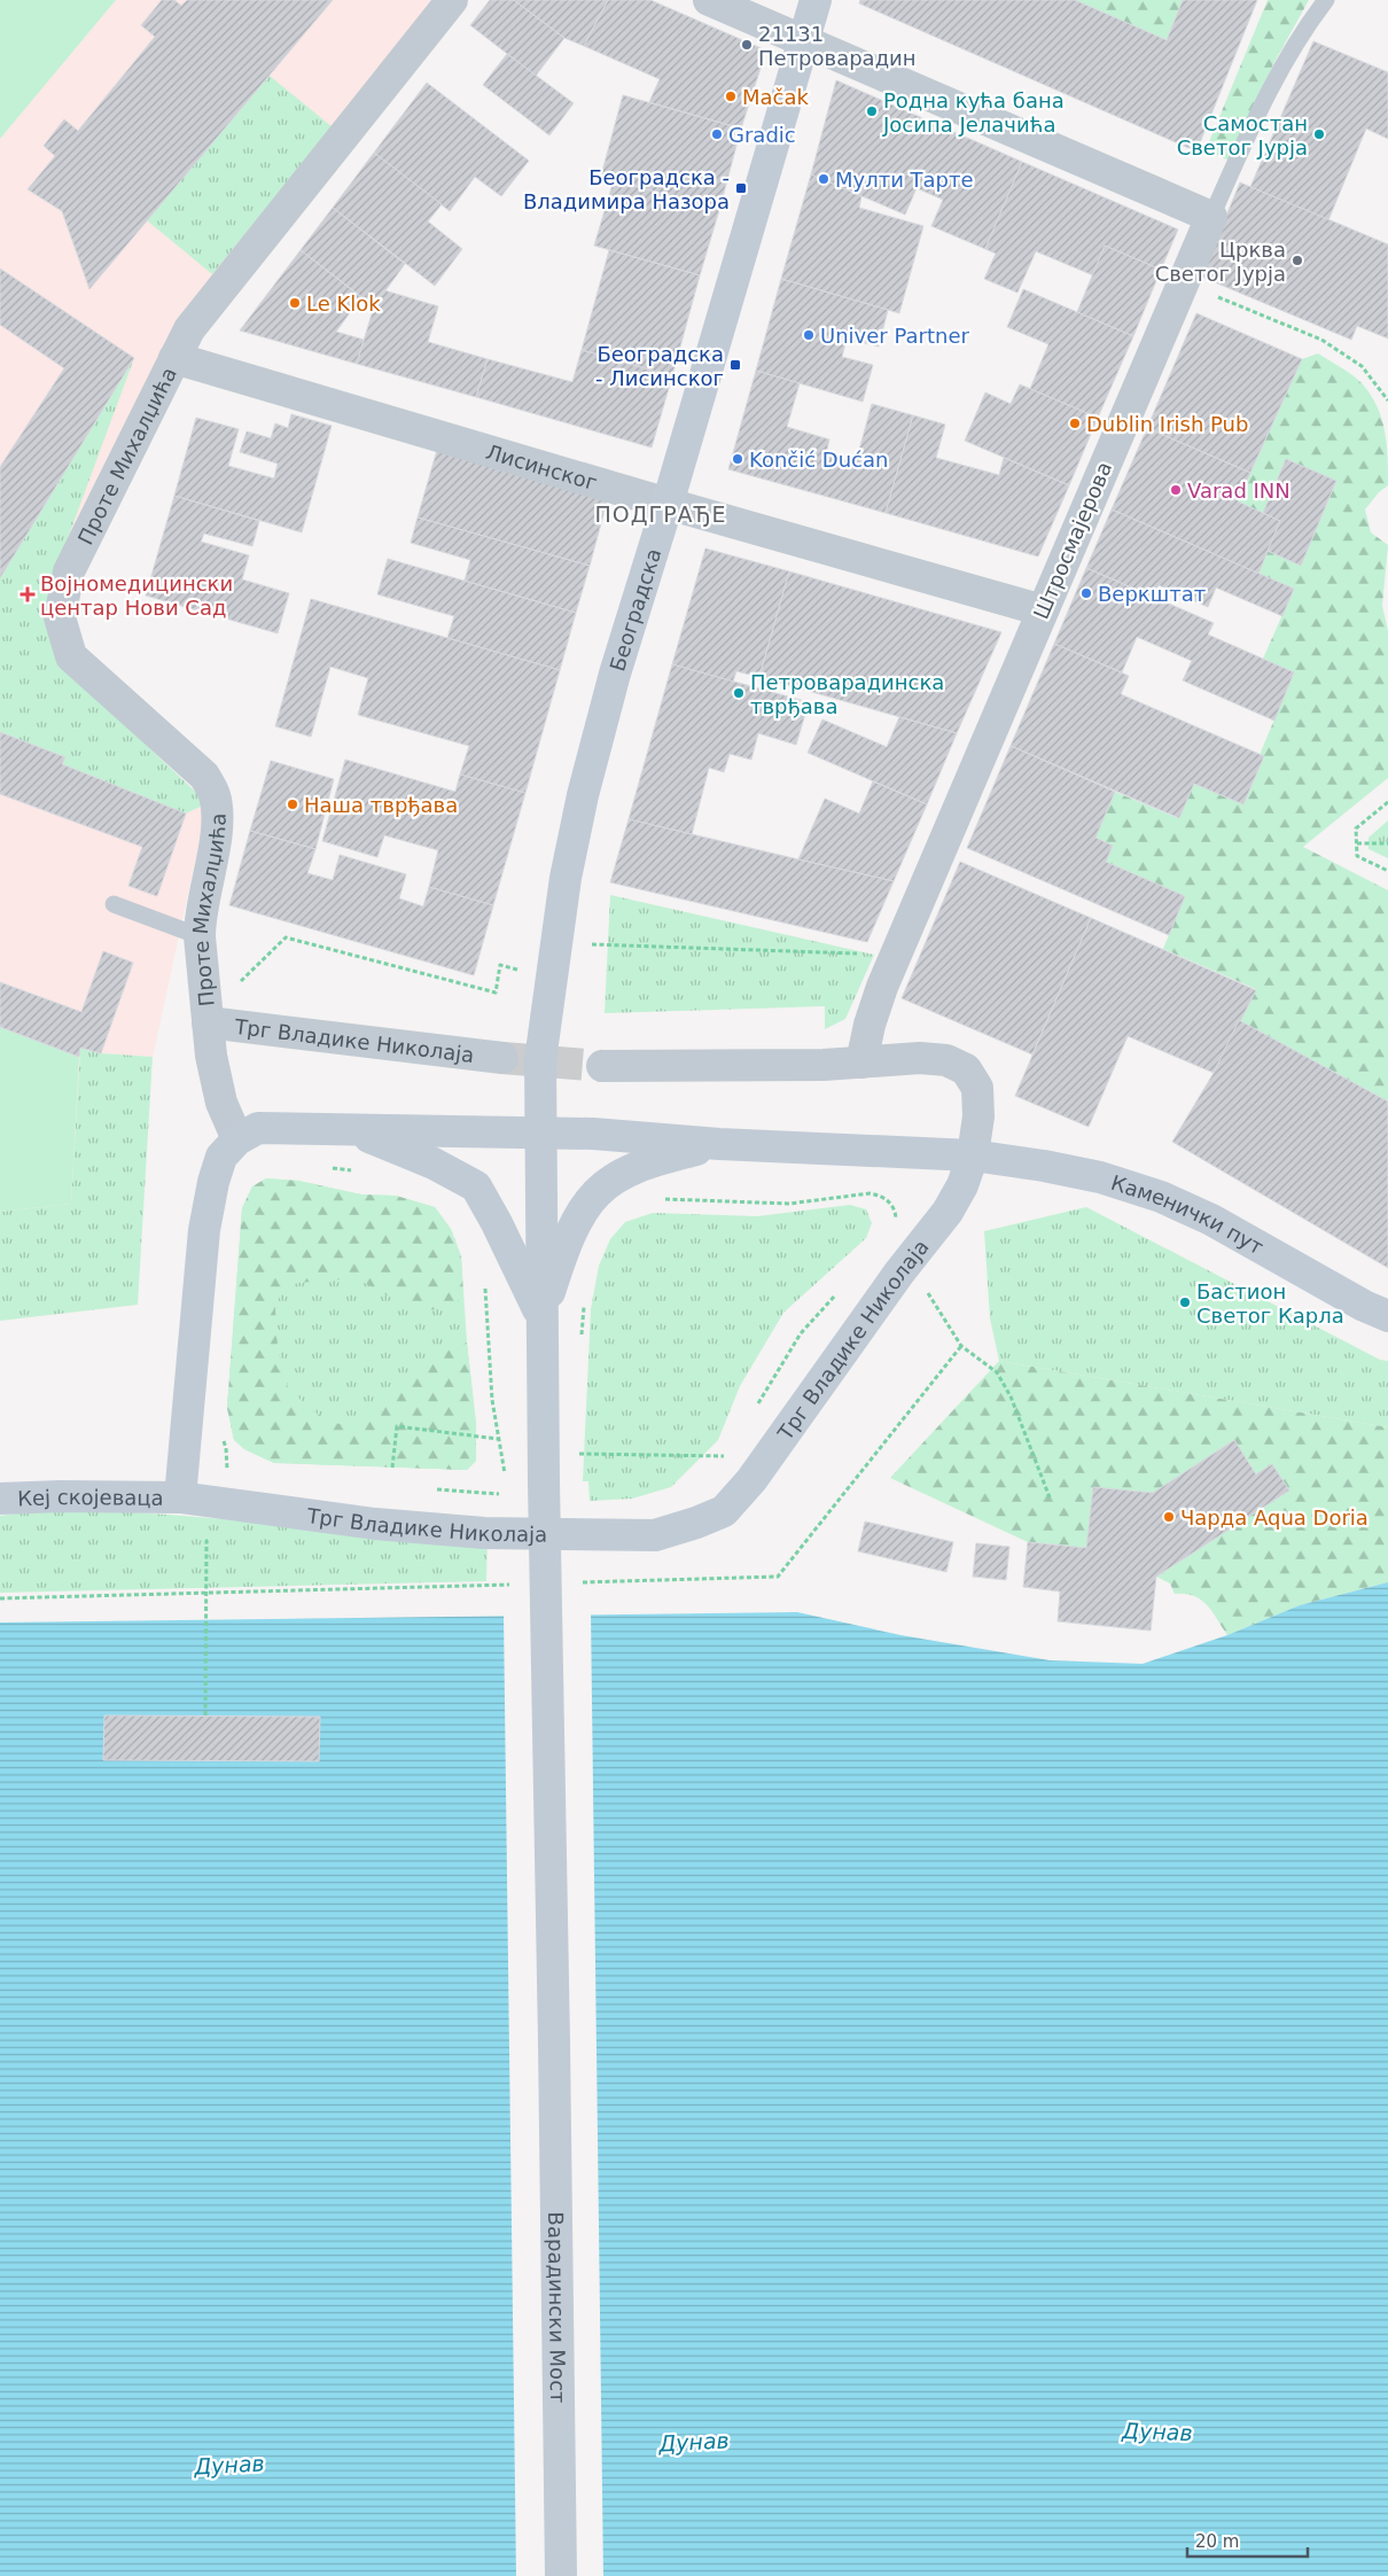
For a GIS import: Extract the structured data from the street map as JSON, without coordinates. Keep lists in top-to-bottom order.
{
  "streets": {
    "main road": [
      "Београдска",
      "Трг Владике Николаја",
      "Каменички пут",
      "Кеј скојеваца",
      "Варадински Мост"
    ],
    "street": ["Проте Михалџића", "Лисинског", "Штросмајерова"]
  },
  "crossings": [
    ["Проте Михалџића", "Лисинског"],
    ["Проте Михалџића", "Трг Владике Николаја"],
    ["Лисинског", "Штросмајерова"],
    ["Лисинског", "Београдска"],
    ["Штросмајерова", "Трг Владике Николаја"],
    ["Београдска", "Варадински Мост"],
    ["Трг Владике Николаја", "Каменички пут"],
    ["Трг Владике Николаја", "Кеј скојеваца"]
  ],
  "districts": ["ПОДГРАЂЕ"],
  "water": ["Дунав"],
  "places": {
    "other": [
      "21131 Петроварадин",
      "Mačak",
      "Родна кућа бана Јосипа Јелачића",
      "Gradic",
      "Самостан Светог Јурја",
      "Мулти Тарте",
      "Црква Светог Јурја",
      "Le Klok",
      "Univer Partner",
      "Dublin Irish Pub",
      "Končić Dućan",
      "Varad INN",
      "Веркштат",
      "Петроварадинска тврђава",
      "Наша тврђава",
      "Бастион Светог Карла",
      "Чарда Aqua Doria"
    ],
    "transit": ["Београдска - Владимира Назора", "Београдска - Лисинског"],
    "health": ["Војномедицински центар Нови Сад"]
  },
  "scale_bar": "20 m"
}
